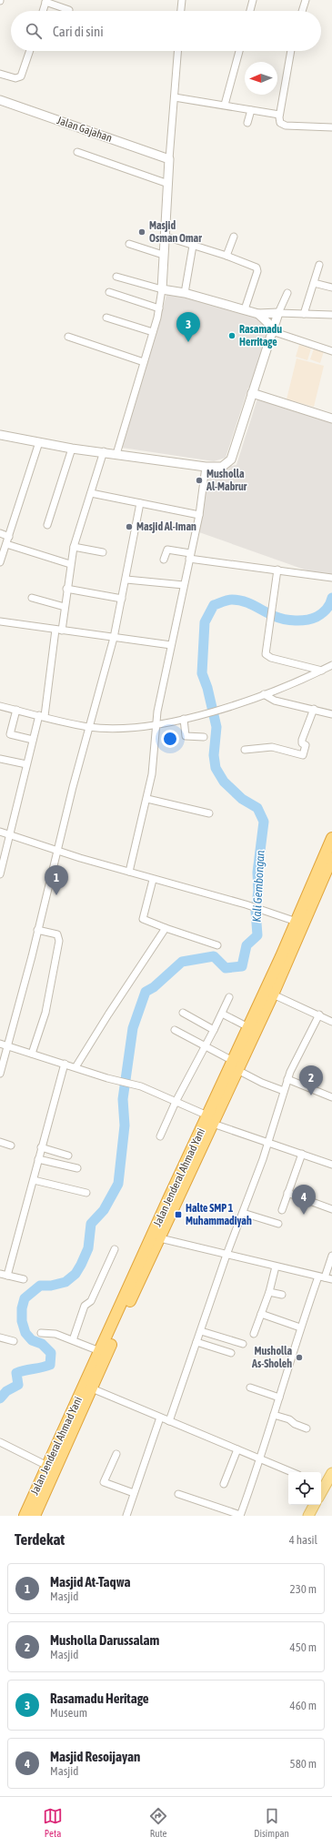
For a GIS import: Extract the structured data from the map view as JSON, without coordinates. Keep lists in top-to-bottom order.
{
  "streets": {
    "highway": ["Jalan Jenderal Ahmad Yani"],
    "street": ["Jalan Gajahan"]
  },
  "water": ["Kali Gembongan"],
  "places": {
    "other": [
      "Masjid Osman Omar",
      "Rasamadu Herritage",
      "Musholla Al-Mabrur",
      "Masjid Al-Iman",
      "Musholla As-Sholeh"
    ],
    "transit": ["Halte SMP 1 Muhammadiyah"]
  },
  "north": "left",
  "page": {
    "search": "Cari di sini",
    "pins": [
      "3",
      "1",
      "2",
      "4"
    ],
    "heading": ["Terdekat", "4 hasil"],
    "list": [
      {
        "mark": "1",
        "name": "Masjid At-Taqwa",
        "note": "Masjid",
        "value": "230 m"
      },
      {
        "mark": "2",
        "name": "Musholla Darussalam",
        "note": "Masjid",
        "value": "450 m"
      },
      {
        "mark": "3",
        "name": "Rasamadu Heritage",
        "note": "Museum",
        "value": "460 m"
      },
      {
        "mark": "4",
        "name": "Masjid Resoijayan",
        "note": "Masjid",
        "value": "580 m"
      }
    ],
    "nav": ["Peta", "Rute", "Disimpan"]
  }
}
